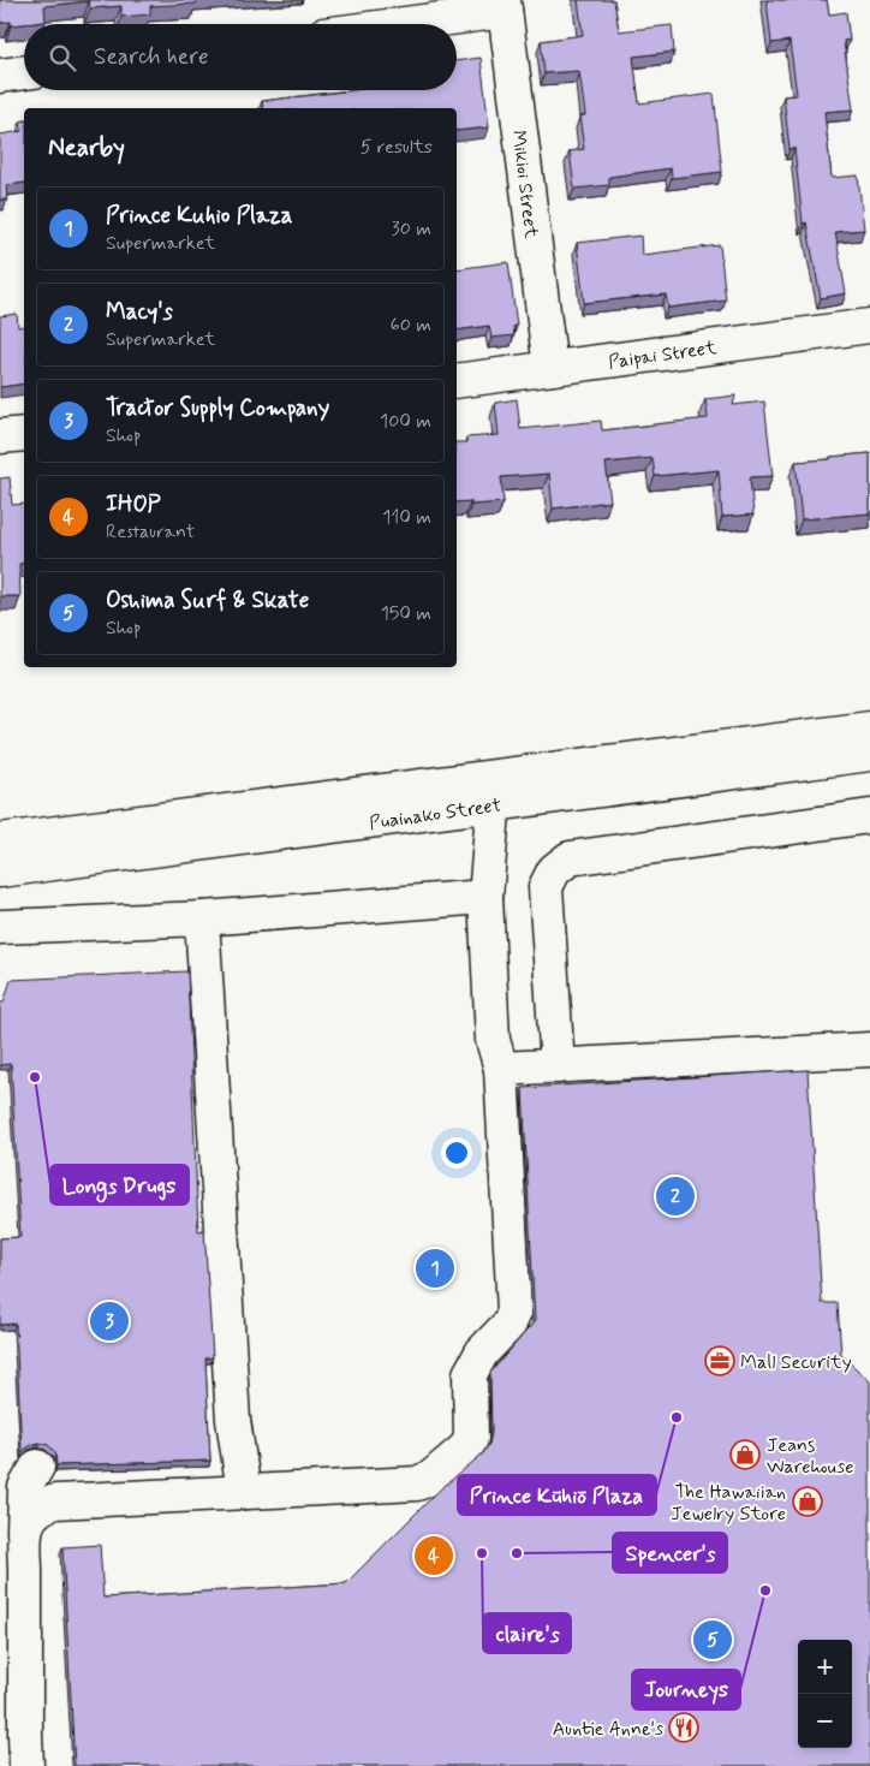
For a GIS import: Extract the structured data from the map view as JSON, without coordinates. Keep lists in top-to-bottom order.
{
  "streets": {
    "street": ["Mikioi Street", "Paipai Street", "Puainako Street"]
  },
  "crossings": [
    ["Mikioi Street", "Paipai Street"]
  ],
  "places": {
    "other": [
      "Longs Drugs",
      "Prince Kūhiō Plaza",
      "claire's",
      "Spencer's",
      "Journeys"
    ],
    "office": ["Mall Security"],
    "shop": ["Jeans Warehouse", "The Hawaiian Jewelry Store"],
    "restaurant": ["Auntie Anne's"]
  },
  "page": {
    "search": "Search here",
    "heading": ["Nearby", "5 results"],
    "list": [
      {
        "mark": "1",
        "name": "Prince Kuhio Plaza",
        "note": "Supermarket",
        "value": "30 m"
      },
      {
        "mark": "2",
        "name": "Macy's",
        "note": "Supermarket",
        "value": "60 m"
      },
      {
        "mark": "3",
        "name": "Tractor Supply Company",
        "note": "Shop",
        "value": "100 m"
      },
      {
        "mark": "4",
        "name": "IHOP",
        "note": "Restaurant",
        "value": "110 m"
      },
      {
        "mark": "5",
        "name": "Oshima Surf & Skate",
        "note": "Shop",
        "value": "150 m"
      }
    ],
    "pins": [
      "2",
      "1",
      "3",
      "4",
      "5"
    ],
    "map_buttons": ["+", "−"]
  }
}
